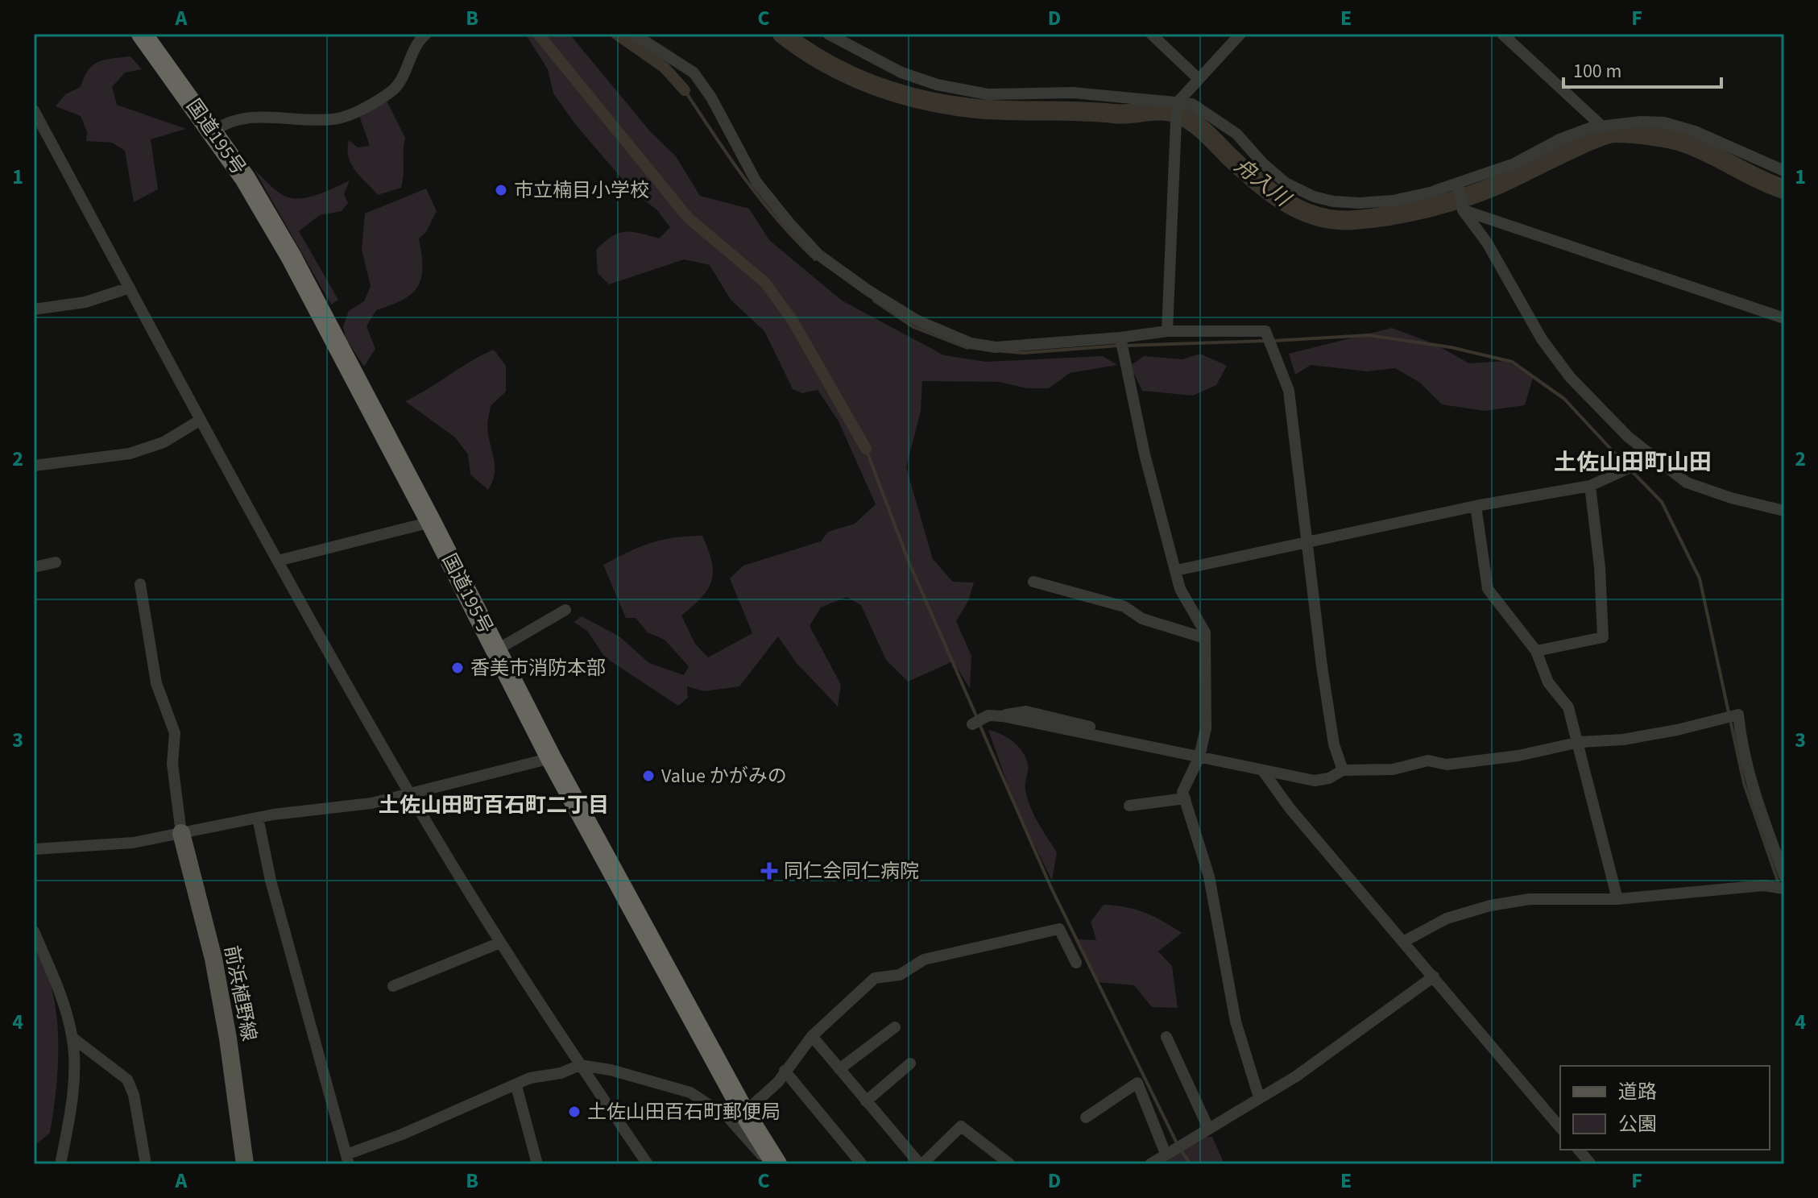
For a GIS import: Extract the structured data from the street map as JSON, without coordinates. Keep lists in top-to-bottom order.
{
  "streets": {
    "highway": ["国道195号"],
    "main road": ["前浜植野線"]
  },
  "districts": ["土佐山田町山田", "土佐山田町百石町二丁目"],
  "water": ["舟入川"],
  "places": {
    "other": [
      "市立楠目小学校",
      "香美市消防本部",
      "Value かがみの",
      "土佐山田百石町郵便局"
    ],
    "health": ["同仁会同仁病院"]
  },
  "legend": ["道路", "公園"],
  "scale_bar": "100 m",
  "grid": {
    "columns": [
      "A",
      "B",
      "C",
      "D",
      "E",
      "F"
    ],
    "rows": [
      "1",
      "2",
      "3",
      "4"
    ]
  }
}
